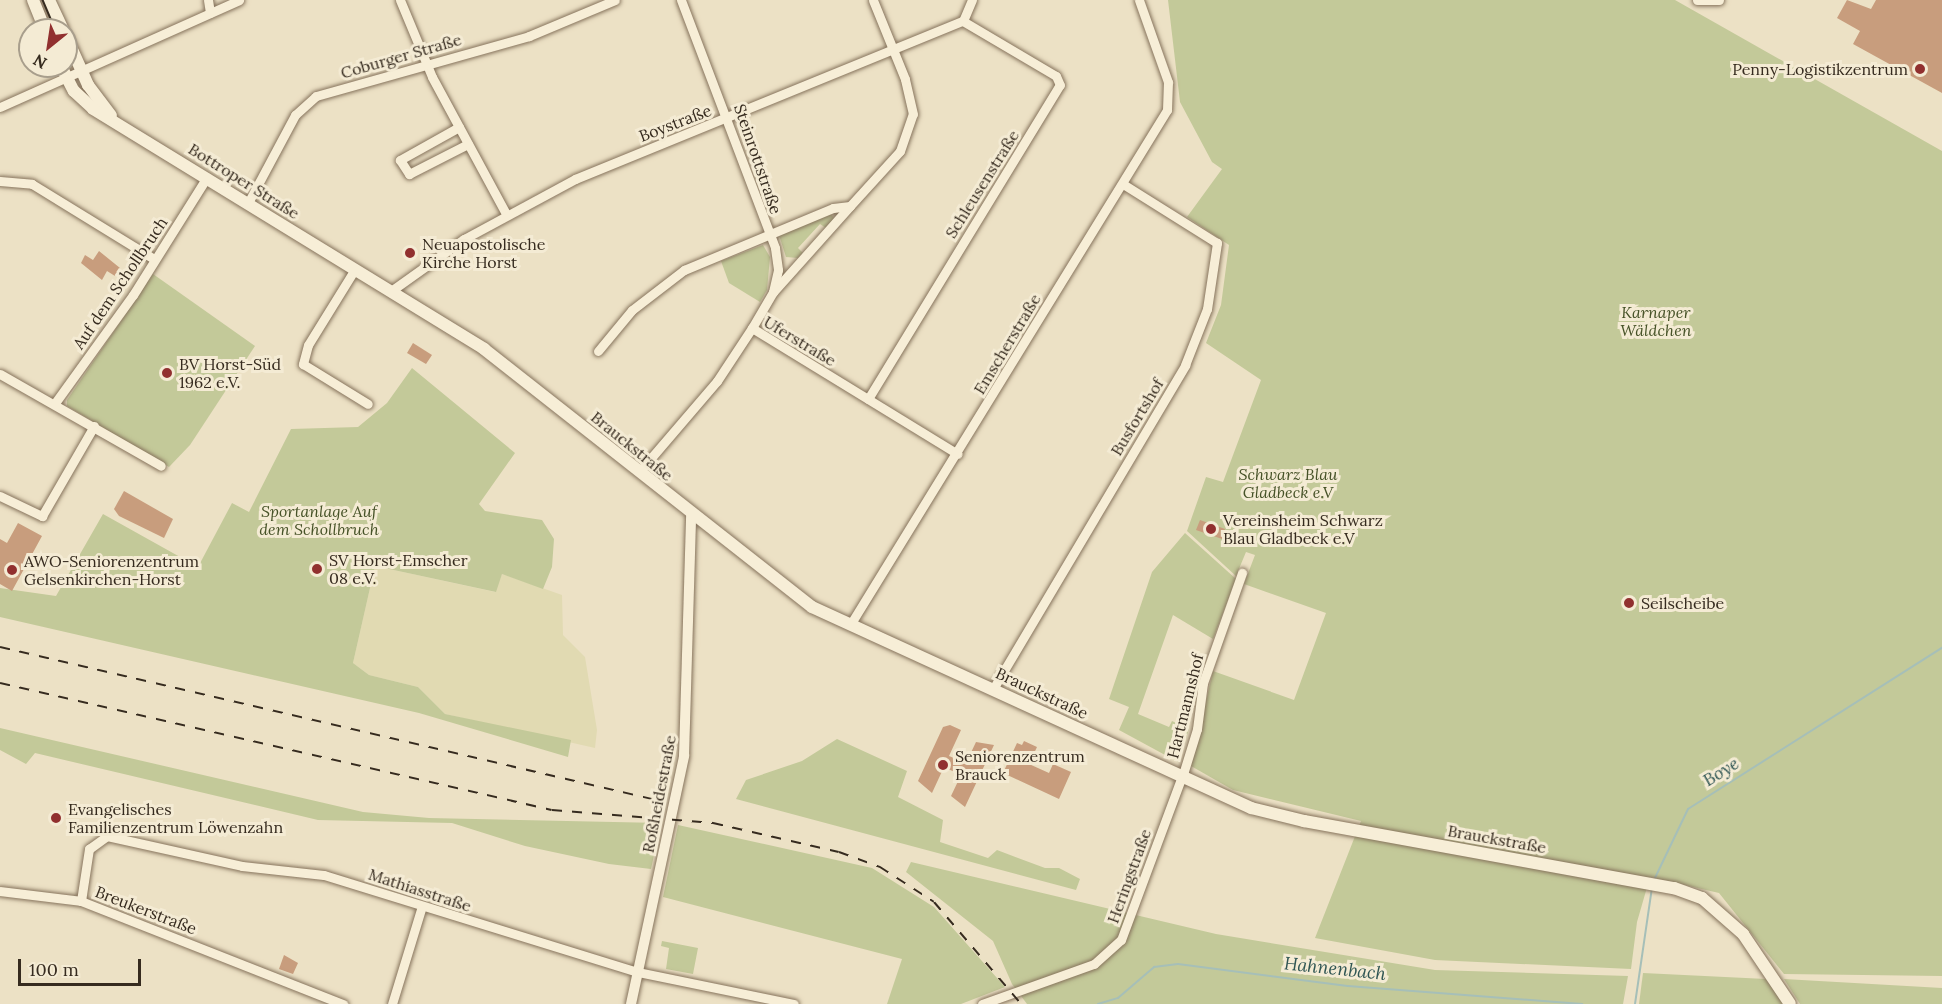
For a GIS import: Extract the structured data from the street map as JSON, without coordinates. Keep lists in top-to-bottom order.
{
  "streets": {
    "main road": ["Bottroper Straße", "Brauckstraße"],
    "street": [
      "Coburger Straße",
      "Boystraße",
      "Steinrottstraße",
      "Schleusenstraße",
      "Auf dem Schollbruch",
      "Uferstraße",
      "Emscherstraße",
      "Busfortshof",
      "Hartmannshof",
      "Roßheidestraße",
      "Heringstraße",
      "Mathiasstraße",
      "Breukerstraße"
    ]
  },
  "crossings": [
    ["Coburger Straße", "Bottroper Straße"],
    ["Boystraße", "Steinrottstraße"],
    ["Boystraße", "Bottroper Straße"],
    ["Boystraße", "Schleusenstraße"],
    ["Steinrottstraße", "Uferstraße"],
    ["Bottroper Straße", "Auf dem Schollbruch"],
    ["Bottroper Straße", "Brauckstraße"],
    ["Schleusenstraße", "Uferstraße"],
    ["Uferstraße", "Emscherstraße"],
    ["Uferstraße", "Brauckstraße"],
    ["Emscherstraße", "Busfortshof"],
    ["Emscherstraße", "Brauckstraße"],
    ["Busfortshof", "Brauckstraße"],
    ["Brauckstraße", "Hartmannshof"],
    ["Brauckstraße", "Roßheidestraße"],
    ["Brauckstraße", "Heringstraße"],
    ["Hartmannshof", "Heringstraße"],
    ["Roßheidestraße", "Mathiasstraße"],
    ["Mathiasstraße", "Breukerstraße"]
  ],
  "water": ["Boye", "Hahnenbach"],
  "parks": ["Karnaper Wäldchen", "Schwarz Blau Gladbeck e.V", "Sportanlage Auf dem Schollbruch"],
  "places": [
    "Penny-Logistikzentrum",
    "Neuapostolische Kirche Horst",
    "BV Horst-Süd 1962 e.V.",
    "Vereinsheim Schwarz Blau Gladbeck e.V",
    "SV Horst-Emscher 08 e.V.",
    "AWO-Seniorenzentrum Gelsenkirchen-Horst",
    "Seilscheibe",
    "Seniorenzentrum Brauck",
    "Evangelisches Familienzentrum Löwenzahn"
  ],
  "scale_bar": "100 m",
  "north": "bottom left"
}
